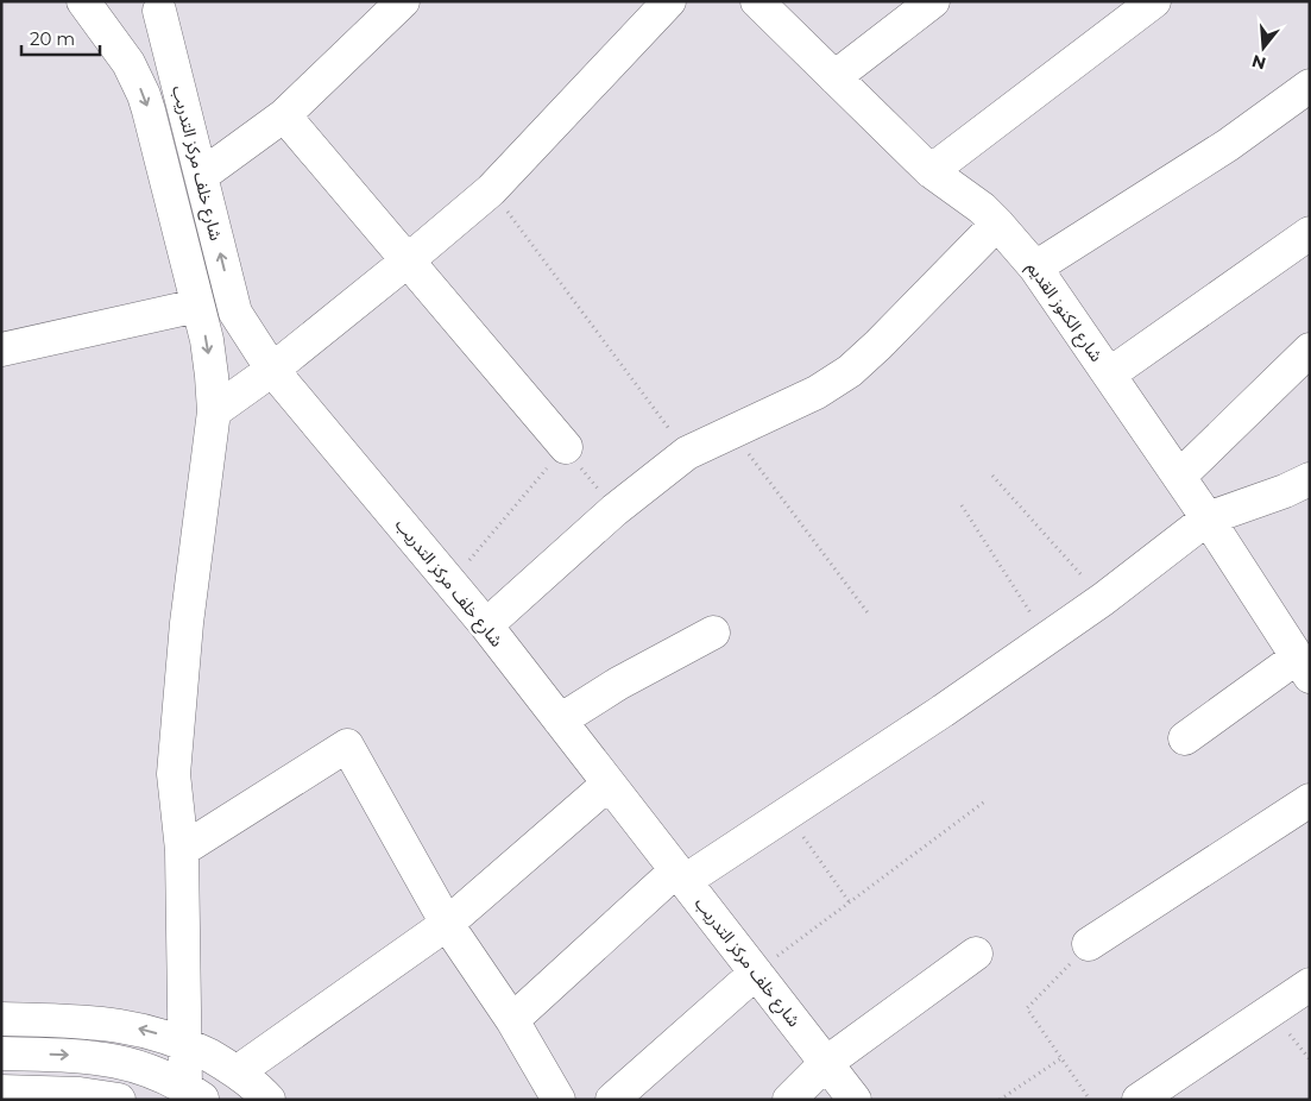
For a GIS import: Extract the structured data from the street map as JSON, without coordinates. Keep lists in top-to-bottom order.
{
  "streets": {
    "street": ["شارع خلف مركز التدريب", "شارع الكنوز القديم"]
  },
  "scale_bar": "20 m",
  "north": "bottom"
}
